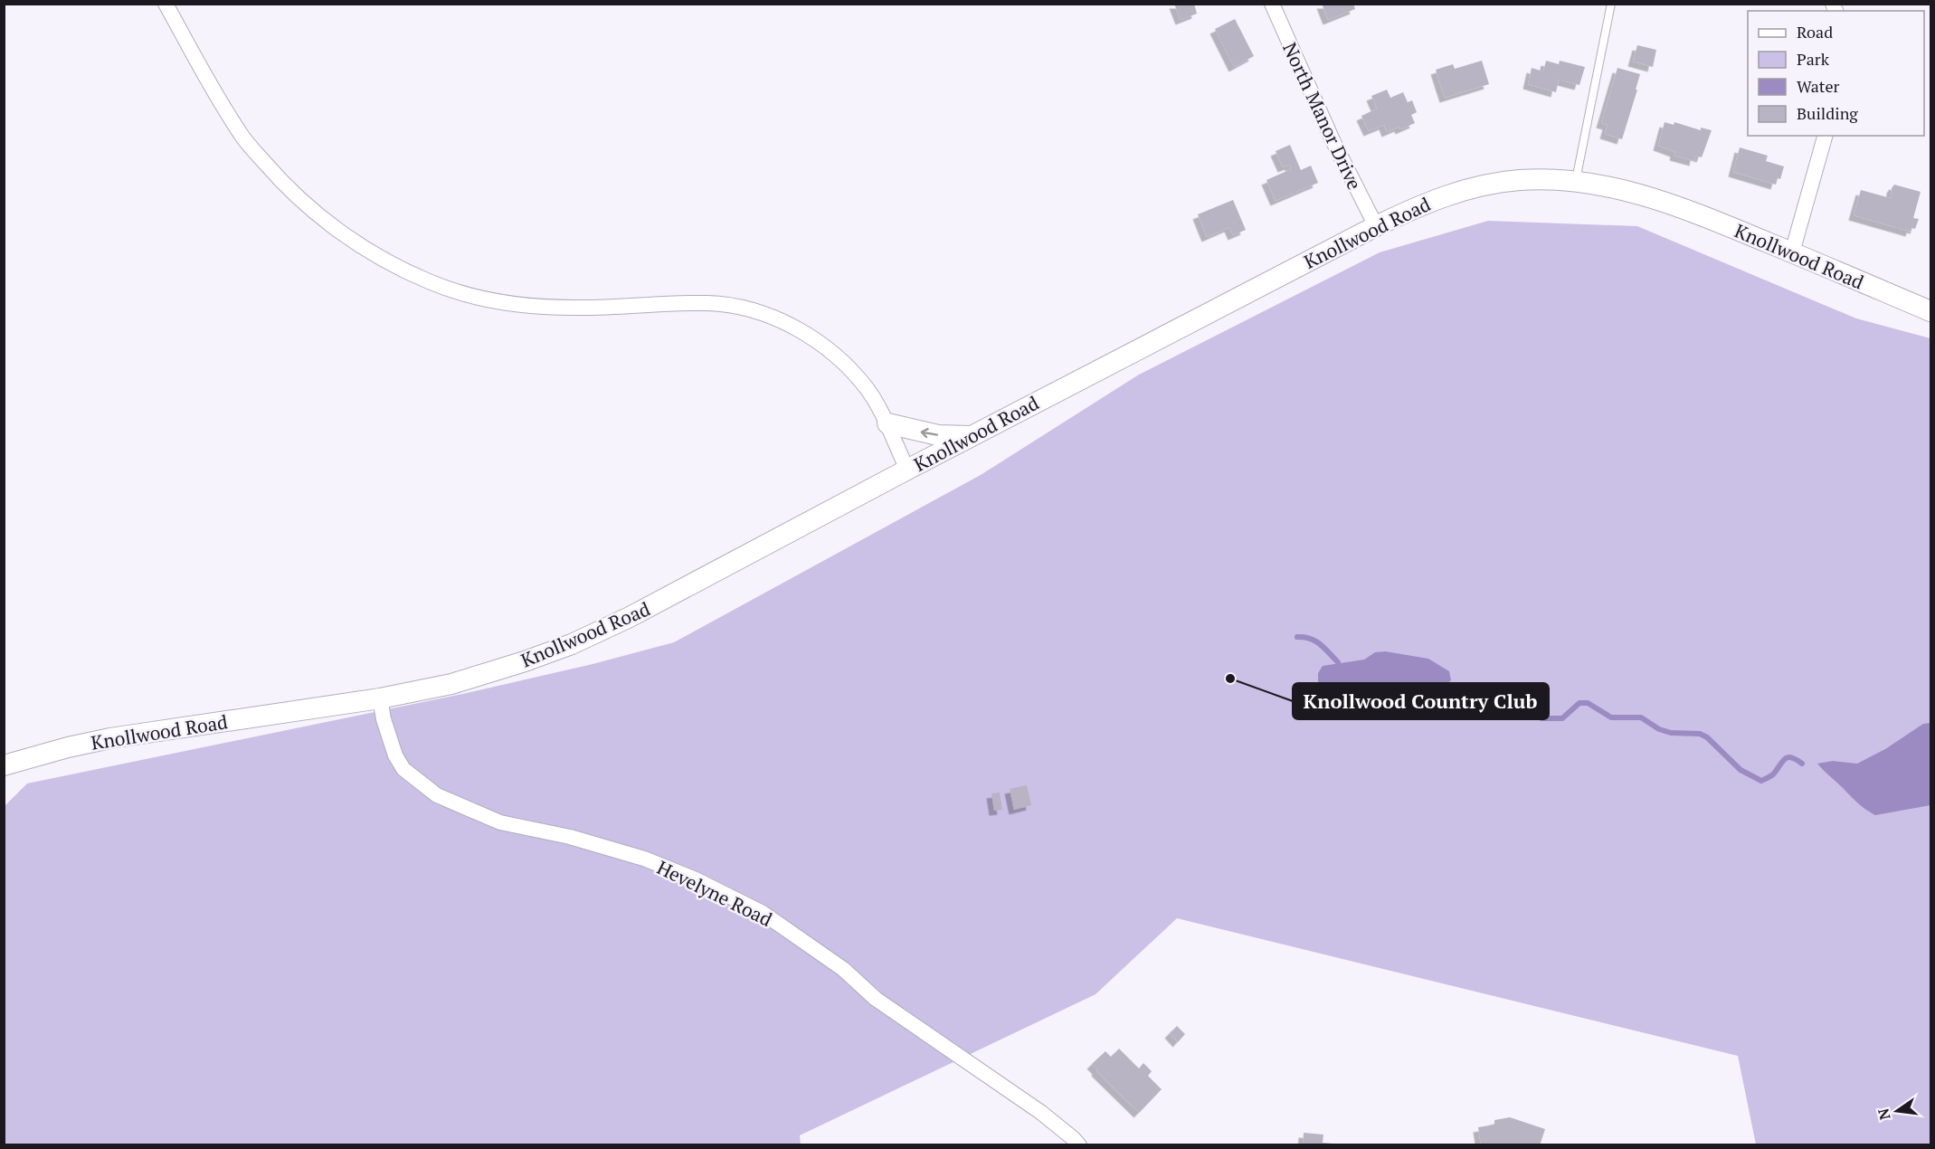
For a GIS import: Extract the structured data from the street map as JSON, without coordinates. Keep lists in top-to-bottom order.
{
  "streets": {
    "main road": ["Knollwood Road"],
    "street": ["North Manor Drive", "Hevelyne Road"]
  },
  "crossings": [
    ["North Manor Drive", "Knollwood Road"],
    ["Knollwood Road", "Hevelyne Road"]
  ],
  "places": ["Knollwood Country Club"],
  "legend": [
    "Road",
    "Park",
    "Water",
    "Building"
  ],
  "north": "left"
}
